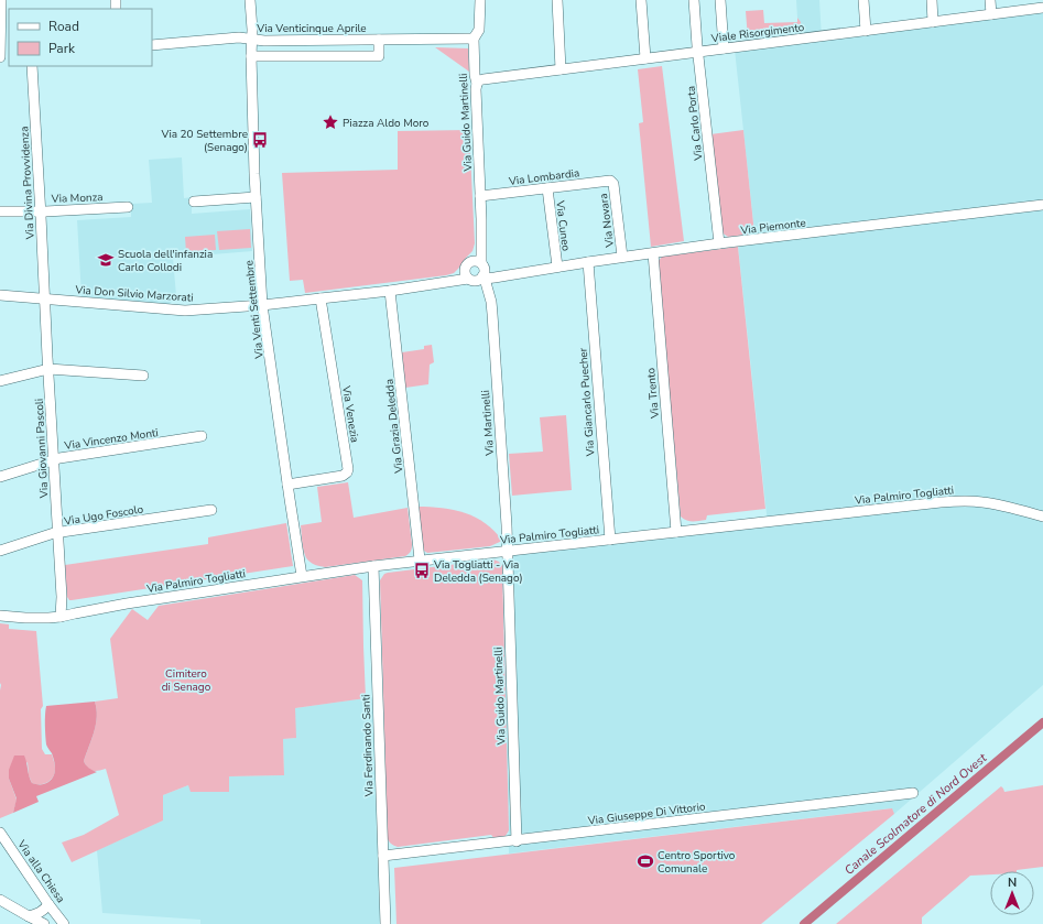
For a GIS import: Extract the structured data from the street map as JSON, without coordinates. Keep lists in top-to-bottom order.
{
  "streets": {
    "street": [
      "Via Venticinque Aprile",
      "Viale Risorgimento",
      "Via Guido Martinelli",
      "Via Carlo Porta",
      "Via Lombardia",
      "Via Divina Provvidenza",
      "Via Monza",
      "Via Novara",
      "Via Cuneo",
      "Via Piemonte",
      "Via Don Silvio Marzorati",
      "Via Venti Settembre",
      "Via Trento",
      "Via Giancarlo Puecher",
      "Via Venezia",
      "Via Martinelli",
      "Via Grazia Deledda",
      "Via Vincenzo Monti",
      "Via Giovanni Pascoli",
      "Via Palmiro Togliatti",
      "Via Ugo Foscolo",
      "Via Ferdinando Santi",
      "Via Giuseppe Di Vittorio",
      "Via alla Chiesa"
    ]
  },
  "crossings": [
    ["Via Venticinque Aprile", "Via Guido Martinelli"],
    ["Via Venticinque Aprile", "Via Venti Settembre"],
    ["Viale Risorgimento", "Via Guido Martinelli"],
    ["Viale Risorgimento", "Via Carlo Porta"],
    ["Via Guido Martinelli", "Via Lombardia"],
    ["Via Guido Martinelli", "Via Piemonte"],
    ["Via Guido Martinelli", "Via Martinelli"],
    ["Via Guido Martinelli", "Via Palmiro Togliatti"],
    ["Via Guido Martinelli", "Via Giuseppe Di Vittorio"],
    ["Via Carlo Porta", "Via Piemonte"],
    ["Via Lombardia", "Via Novara"],
    ["Via Lombardia", "Via Cuneo"],
    ["Via Divina Provvidenza", "Via Monza"],
    ["Via Divina Provvidenza", "Via Don Silvio Marzorati"],
    ["Via Divina Provvidenza", "Via Giovanni Pascoli"],
    ["Via Novara", "Via Piemonte"],
    ["Via Cuneo", "Via Piemonte"],
    ["Via Piemonte", "Via Don Silvio Marzorati"],
    ["Via Piemonte", "Via Trento"],
    ["Via Piemonte", "Via Giancarlo Puecher"],
    ["Via Don Silvio Marzorati", "Via Venti Settembre"],
    ["Via Don Silvio Marzorati", "Via Venezia"],
    ["Via Don Silvio Marzorati", "Via Grazia Deledda"],
    ["Via Don Silvio Marzorati", "Via Giovanni Pascoli"],
    ["Via Venti Settembre", "Via Venezia"],
    ["Via Venti Settembre", "Via Palmiro Togliatti"],
    ["Via Trento", "Via Palmiro Togliatti"],
    ["Via Giancarlo Puecher", "Via Palmiro Togliatti"],
    ["Via Martinelli", "Via Palmiro Togliatti"],
    ["Via Grazia Deledda", "Via Palmiro Togliatti"],
    ["Via Vincenzo Monti", "Via Giovanni Pascoli"],
    ["Via Giovanni Pascoli", "Via Palmiro Togliatti"],
    ["Via Giovanni Pascoli", "Via Ugo Foscolo"],
    ["Via Palmiro Togliatti", "Via Ferdinando Santi"],
    ["Via Ferdinando Santi", "Via Giuseppe Di Vittorio"]
  ],
  "water": ["Canale Scolmatore di Nord Ovest"],
  "parks": ["Cimitero di Senago"],
  "places": {
    "place": ["Piazza Aldo Moro"],
    "bus stop": ["Via 20 Settembre (Senago)", "Via Togliatti - Via Deledda (Senago)"],
    "school or university": ["Scuola dell'infanzia Carlo Collodi"],
    "sports": ["Centro Sportivo Comunale"]
  },
  "legend": ["Road", "Park"],
  "north": "top"
}
